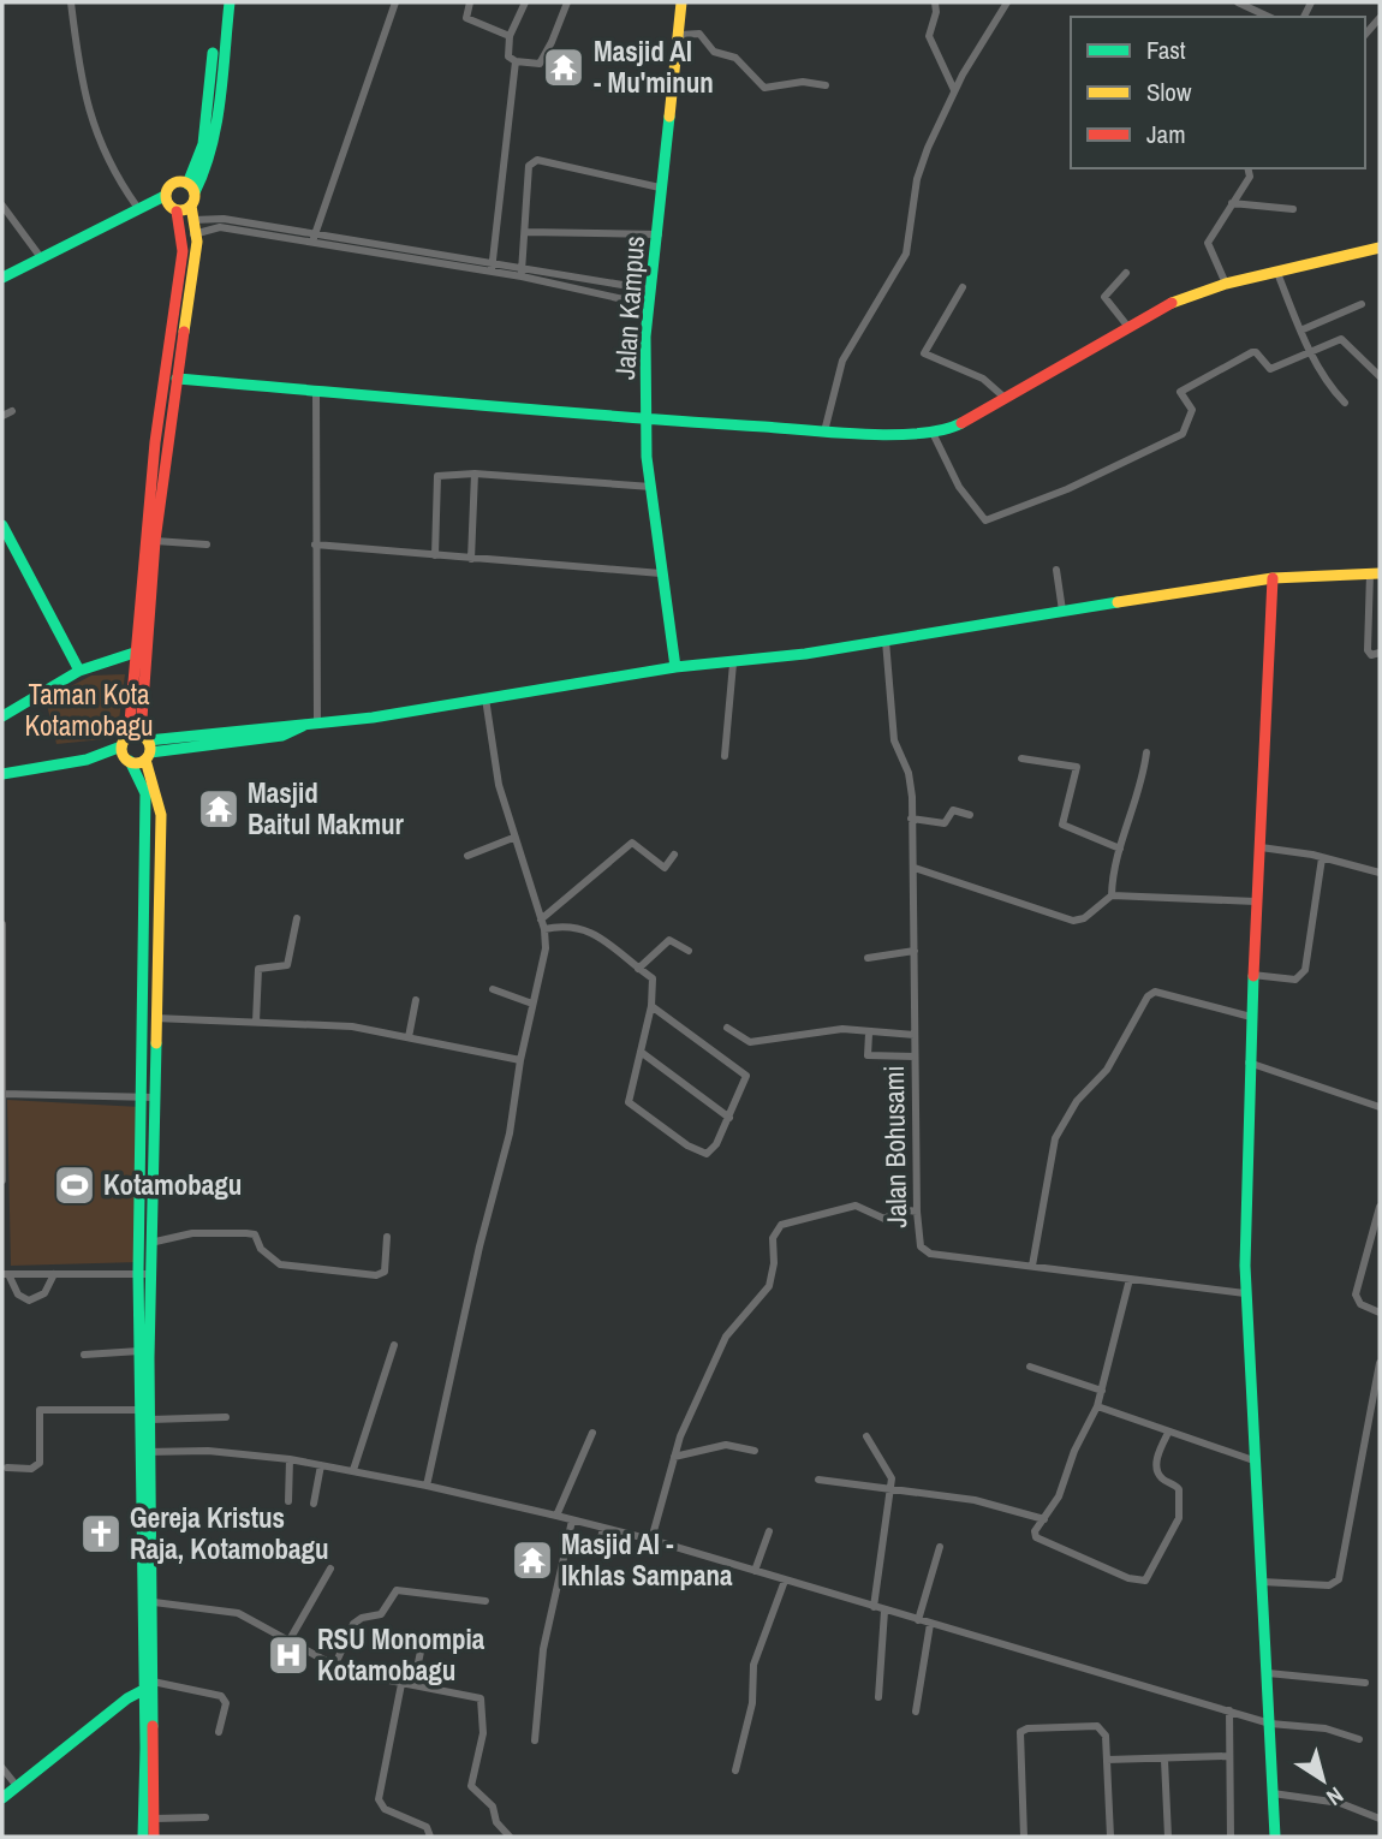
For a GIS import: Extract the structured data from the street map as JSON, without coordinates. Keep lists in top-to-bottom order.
{
  "streets": {
    "main road": ["Jalan Kampus"],
    "street": ["Jalan Bohusami"]
  },
  "parks": ["Taman Kota Kotamobagu"],
  "places": {
    "temple": ["Masjid Al - Mu'minun", "Masjid Baitul Makmur", "Masjid Al - Ikhlas Sampana"],
    "sports": ["Kotamobagu"],
    "church": ["Gereja Kristus Raja, Kotamobagu"],
    "hospital": ["RSU Monompia Kotamobagu"]
  },
  "legend": ["Fast", "Slow", "Jam"],
  "north": "bottom right"
}
